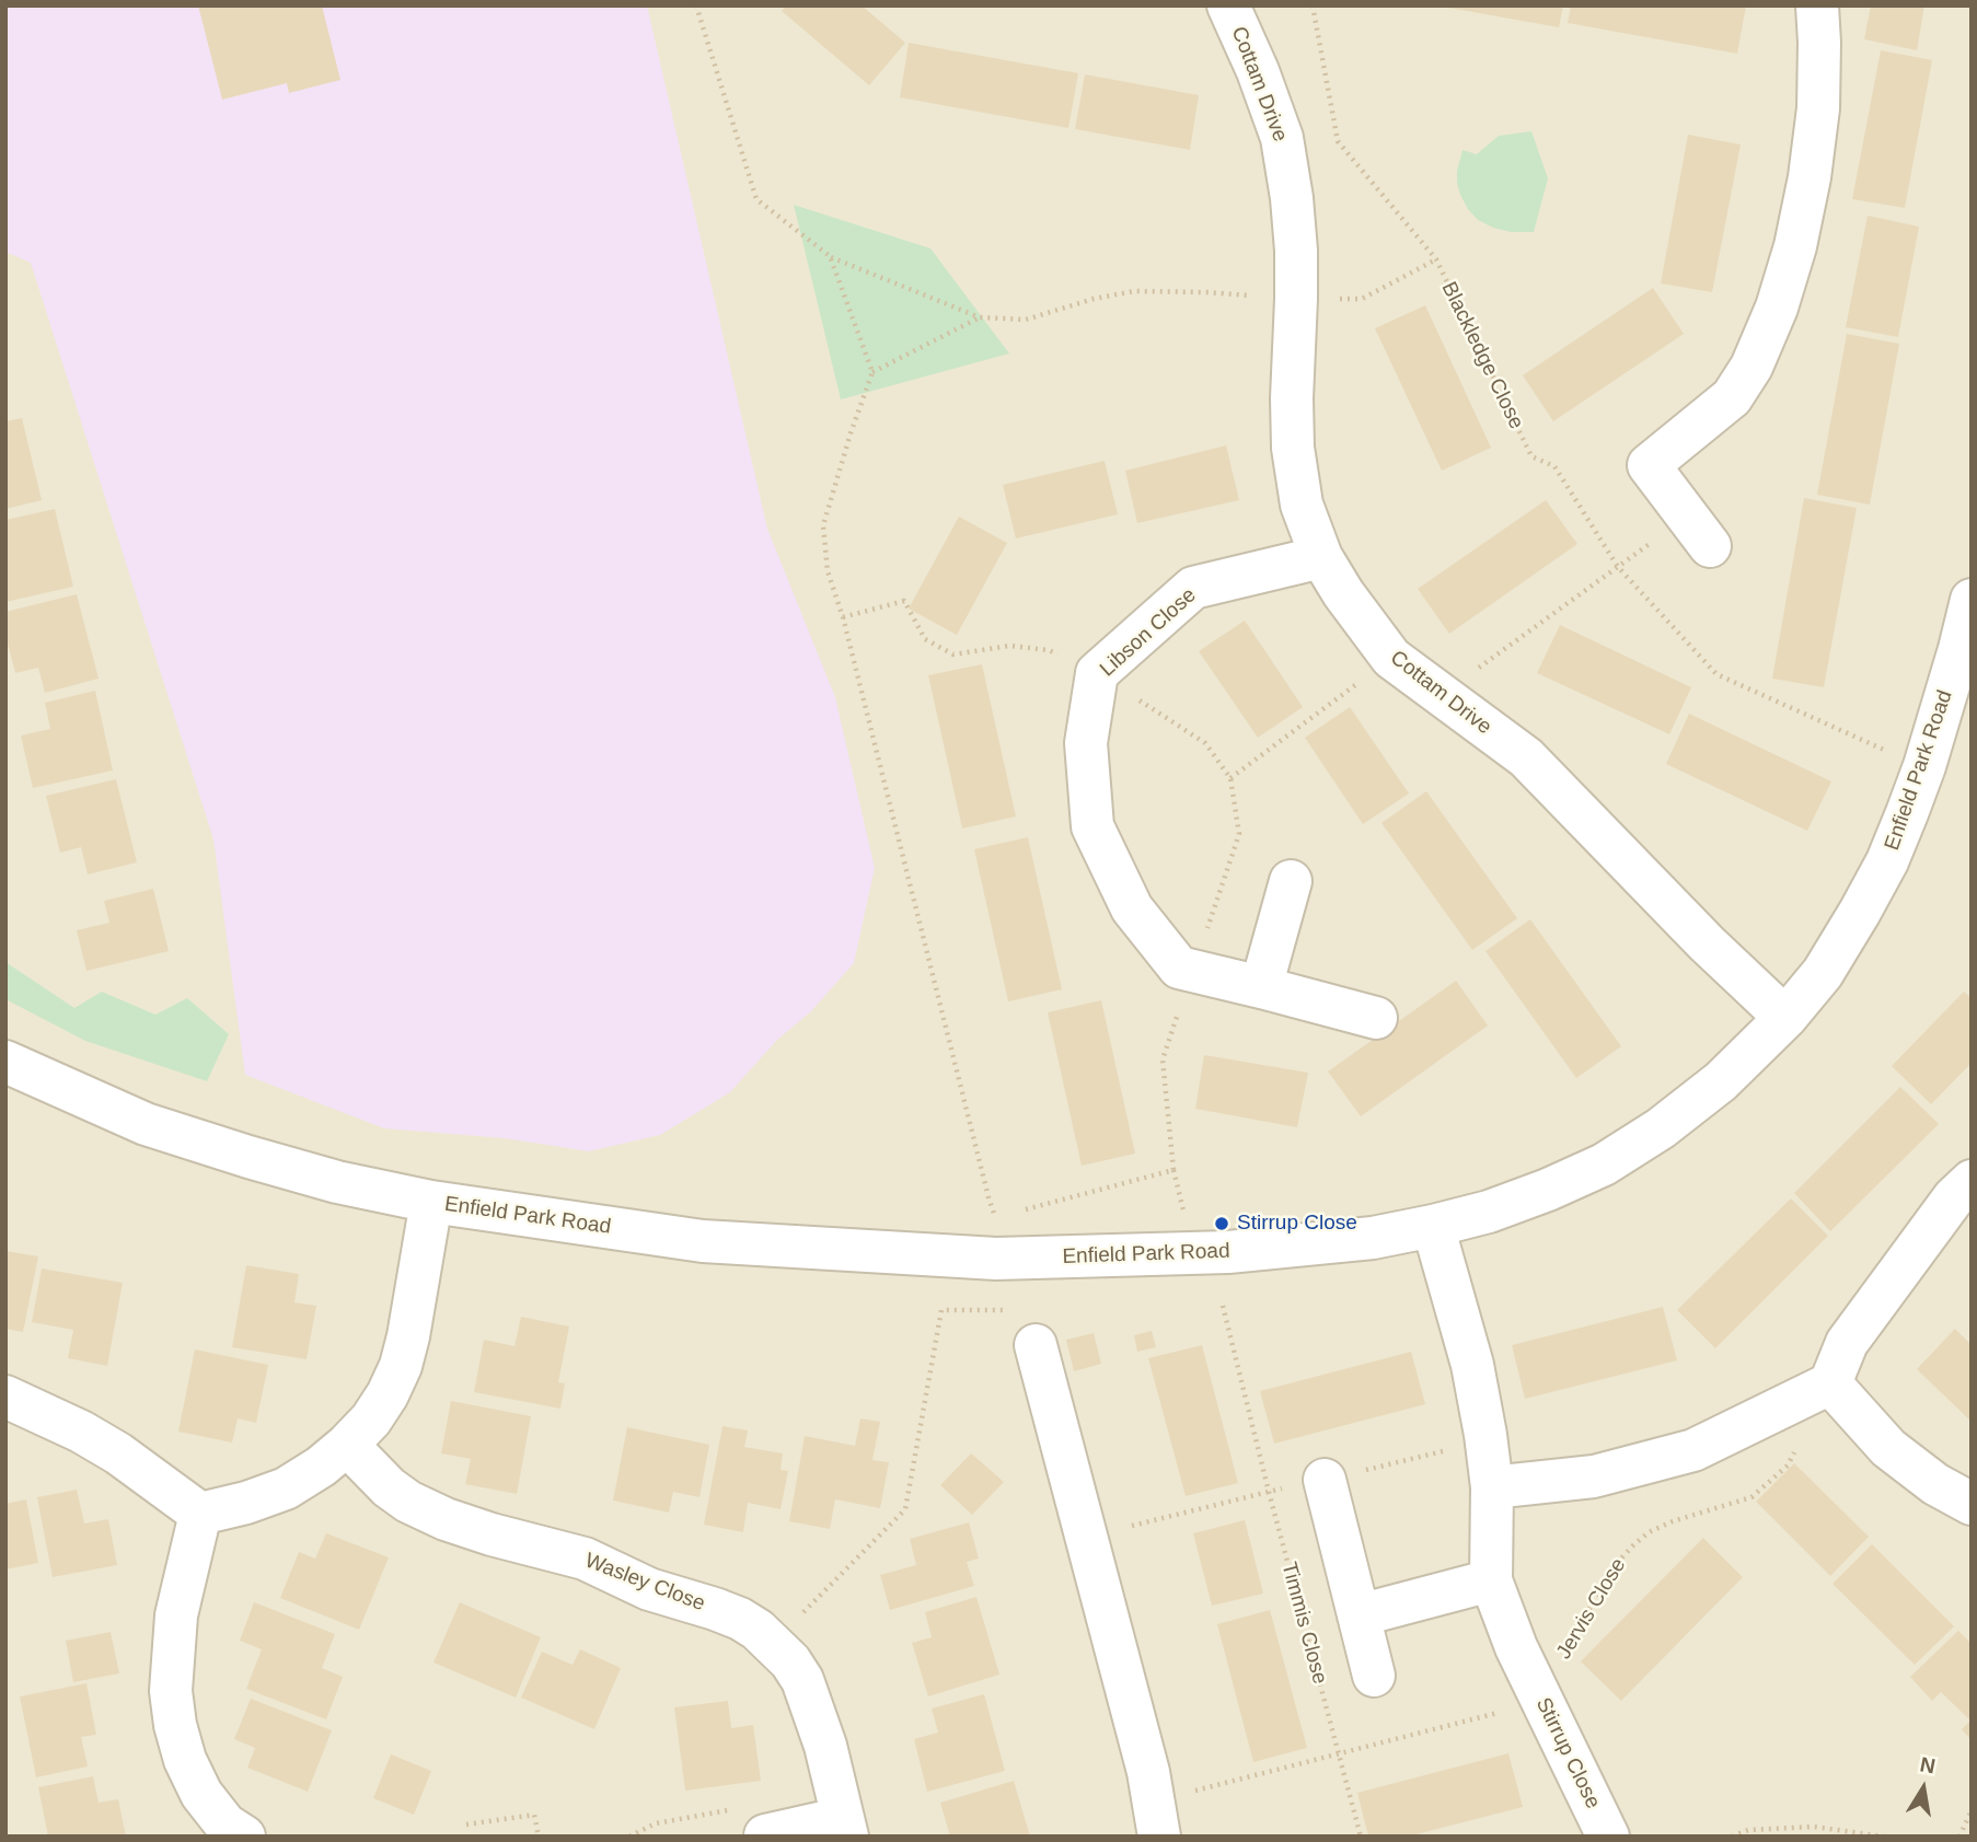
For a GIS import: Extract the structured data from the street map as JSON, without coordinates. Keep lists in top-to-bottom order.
{
  "streets": {
    "street": [
      "Cottam Drive",
      "Libson Close",
      "Enfield Park Road",
      "Wasley Close",
      "Stirrup Close"
    ],
    "path": ["Blackledge Close", "Jervis Close", "Timmis Close"]
  },
  "crossings": [
    ["Cottam Drive", "Blackledge Close"],
    ["Cottam Drive", "Libson Close"],
    ["Cottam Drive", "Enfield Park Road"],
    ["Enfield Park Road", "Stirrup Close"]
  ],
  "places": ["Stirrup Close"],
  "north": "top"
}
